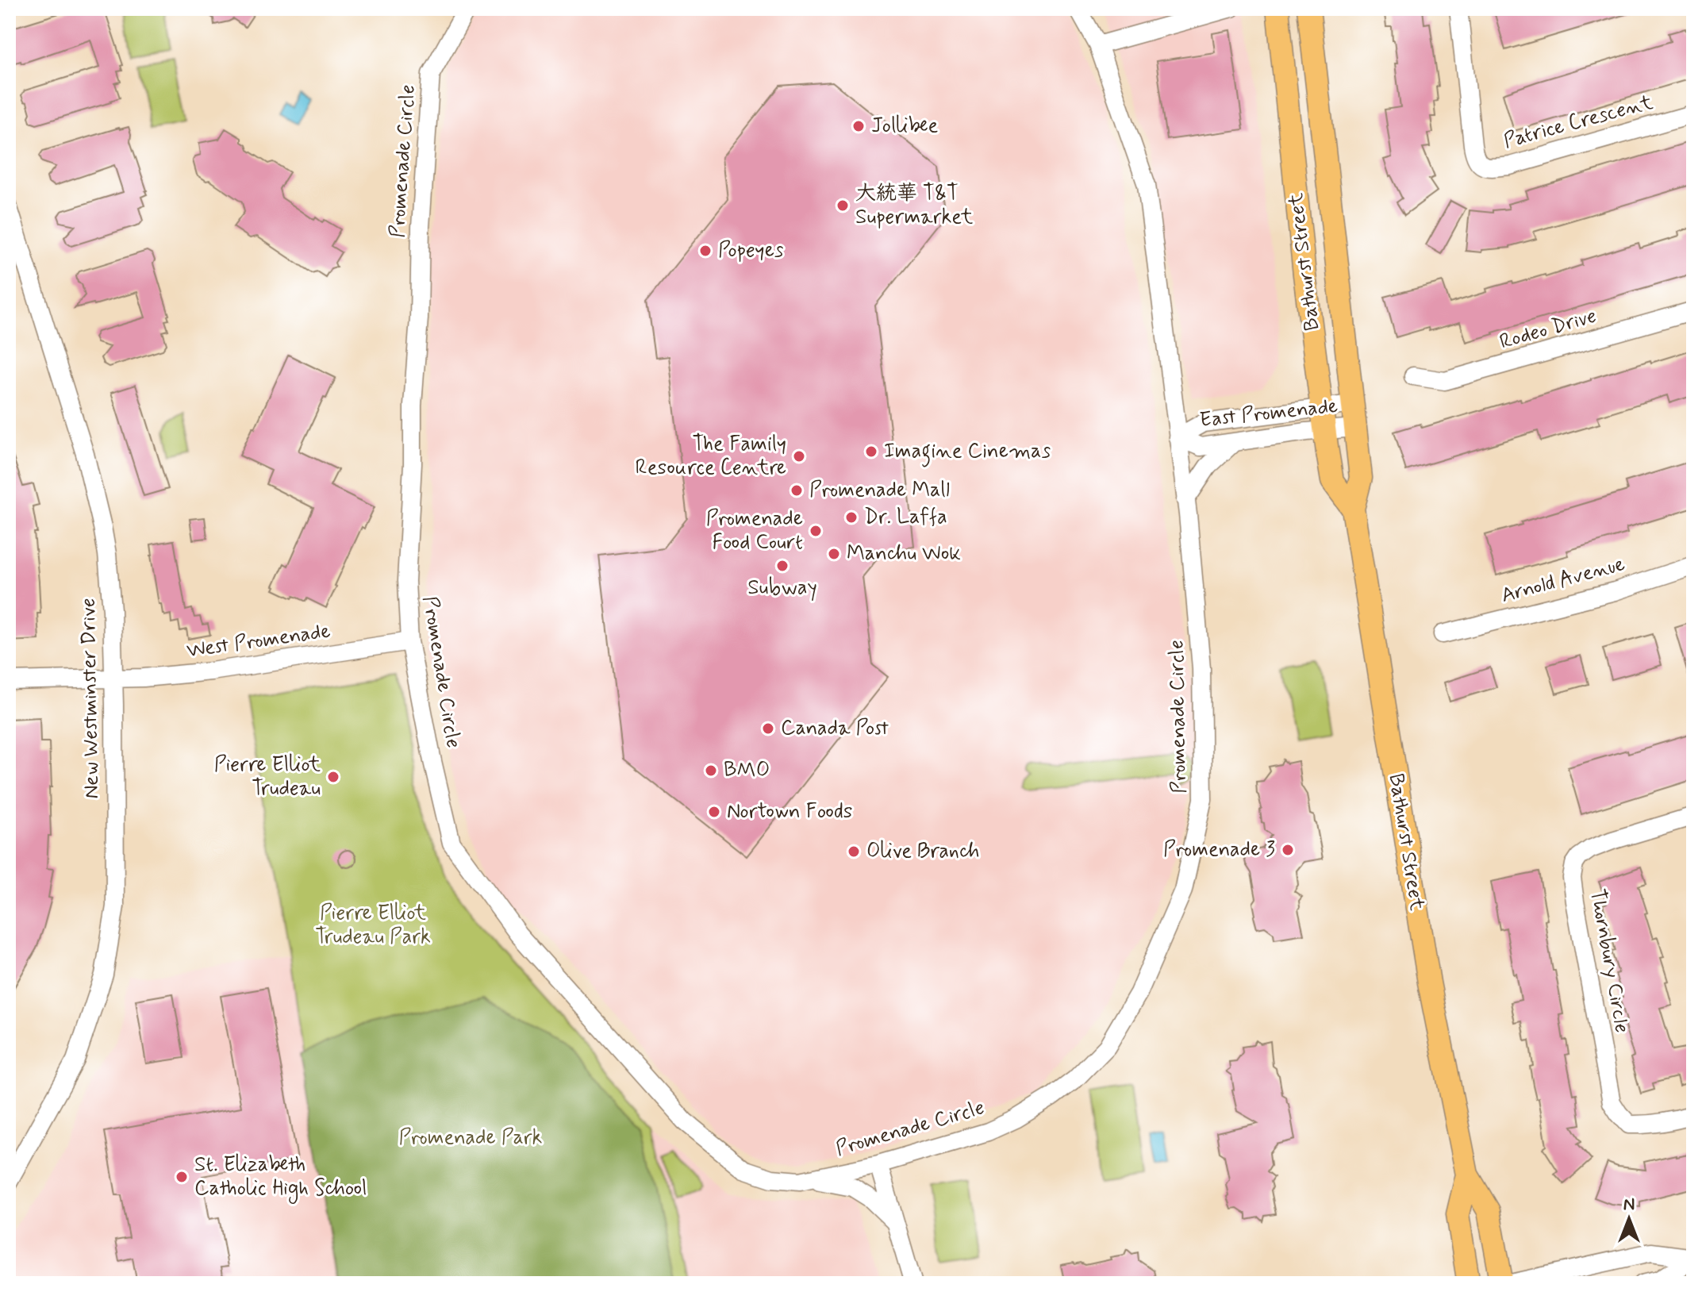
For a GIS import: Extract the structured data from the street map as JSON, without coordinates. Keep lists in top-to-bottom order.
{
  "streets": {
    "main road": ["Bathurst Street"],
    "street": [
      "Patrice Crescent",
      "Promenade Circle",
      "Rodeo Drive",
      "East Promenade",
      "Arnold Avenue",
      "West Promenade",
      "New Westminster Drive",
      "Thornbury Circle"
    ]
  },
  "crossings": [
    ["Promenade Circle", "East Promenade"],
    ["Promenade Circle", "West Promenade"],
    ["Bathurst Street", "East Promenade"],
    ["West Promenade", "New Westminster Drive"]
  ],
  "parks": ["Pierre Elliot Trudeau Park", "Promenade Park"],
  "places": [
    "Jollibee",
    "大統華 T&T Supermarket",
    "Popeyes",
    "Imagine Cinemas",
    "The Family Resource Centre",
    "Promenade Mall",
    "Dr. Laffa",
    "Promenade Food Court",
    "Manchu Wok",
    "Subway",
    "Canada Post",
    "BMO",
    "Pierre Elliot Trudeau",
    "Nortown Foods",
    "Promenade 3",
    "Olive Branch",
    "St. Elizabeth Catholic High School"
  ],
  "north": "top"
}
